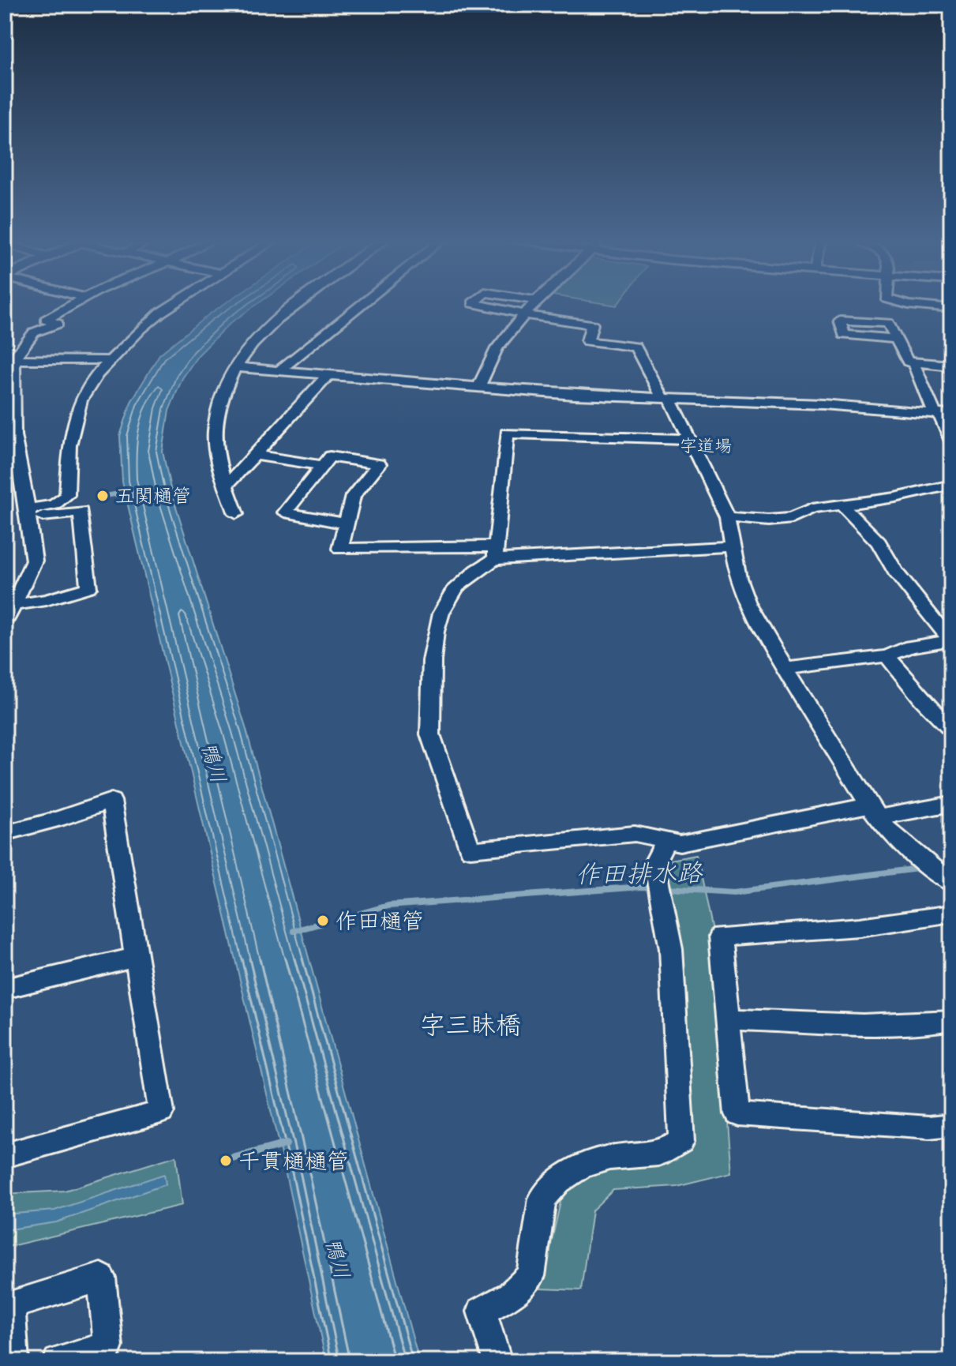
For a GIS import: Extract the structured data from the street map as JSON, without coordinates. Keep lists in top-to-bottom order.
{
  "districts": ["字道場", "字三眛橋"],
  "water": ["鴨川", "作田排水路"],
  "places": ["五関樋管", "作田樋管", "千貫樋樋管"]
}
